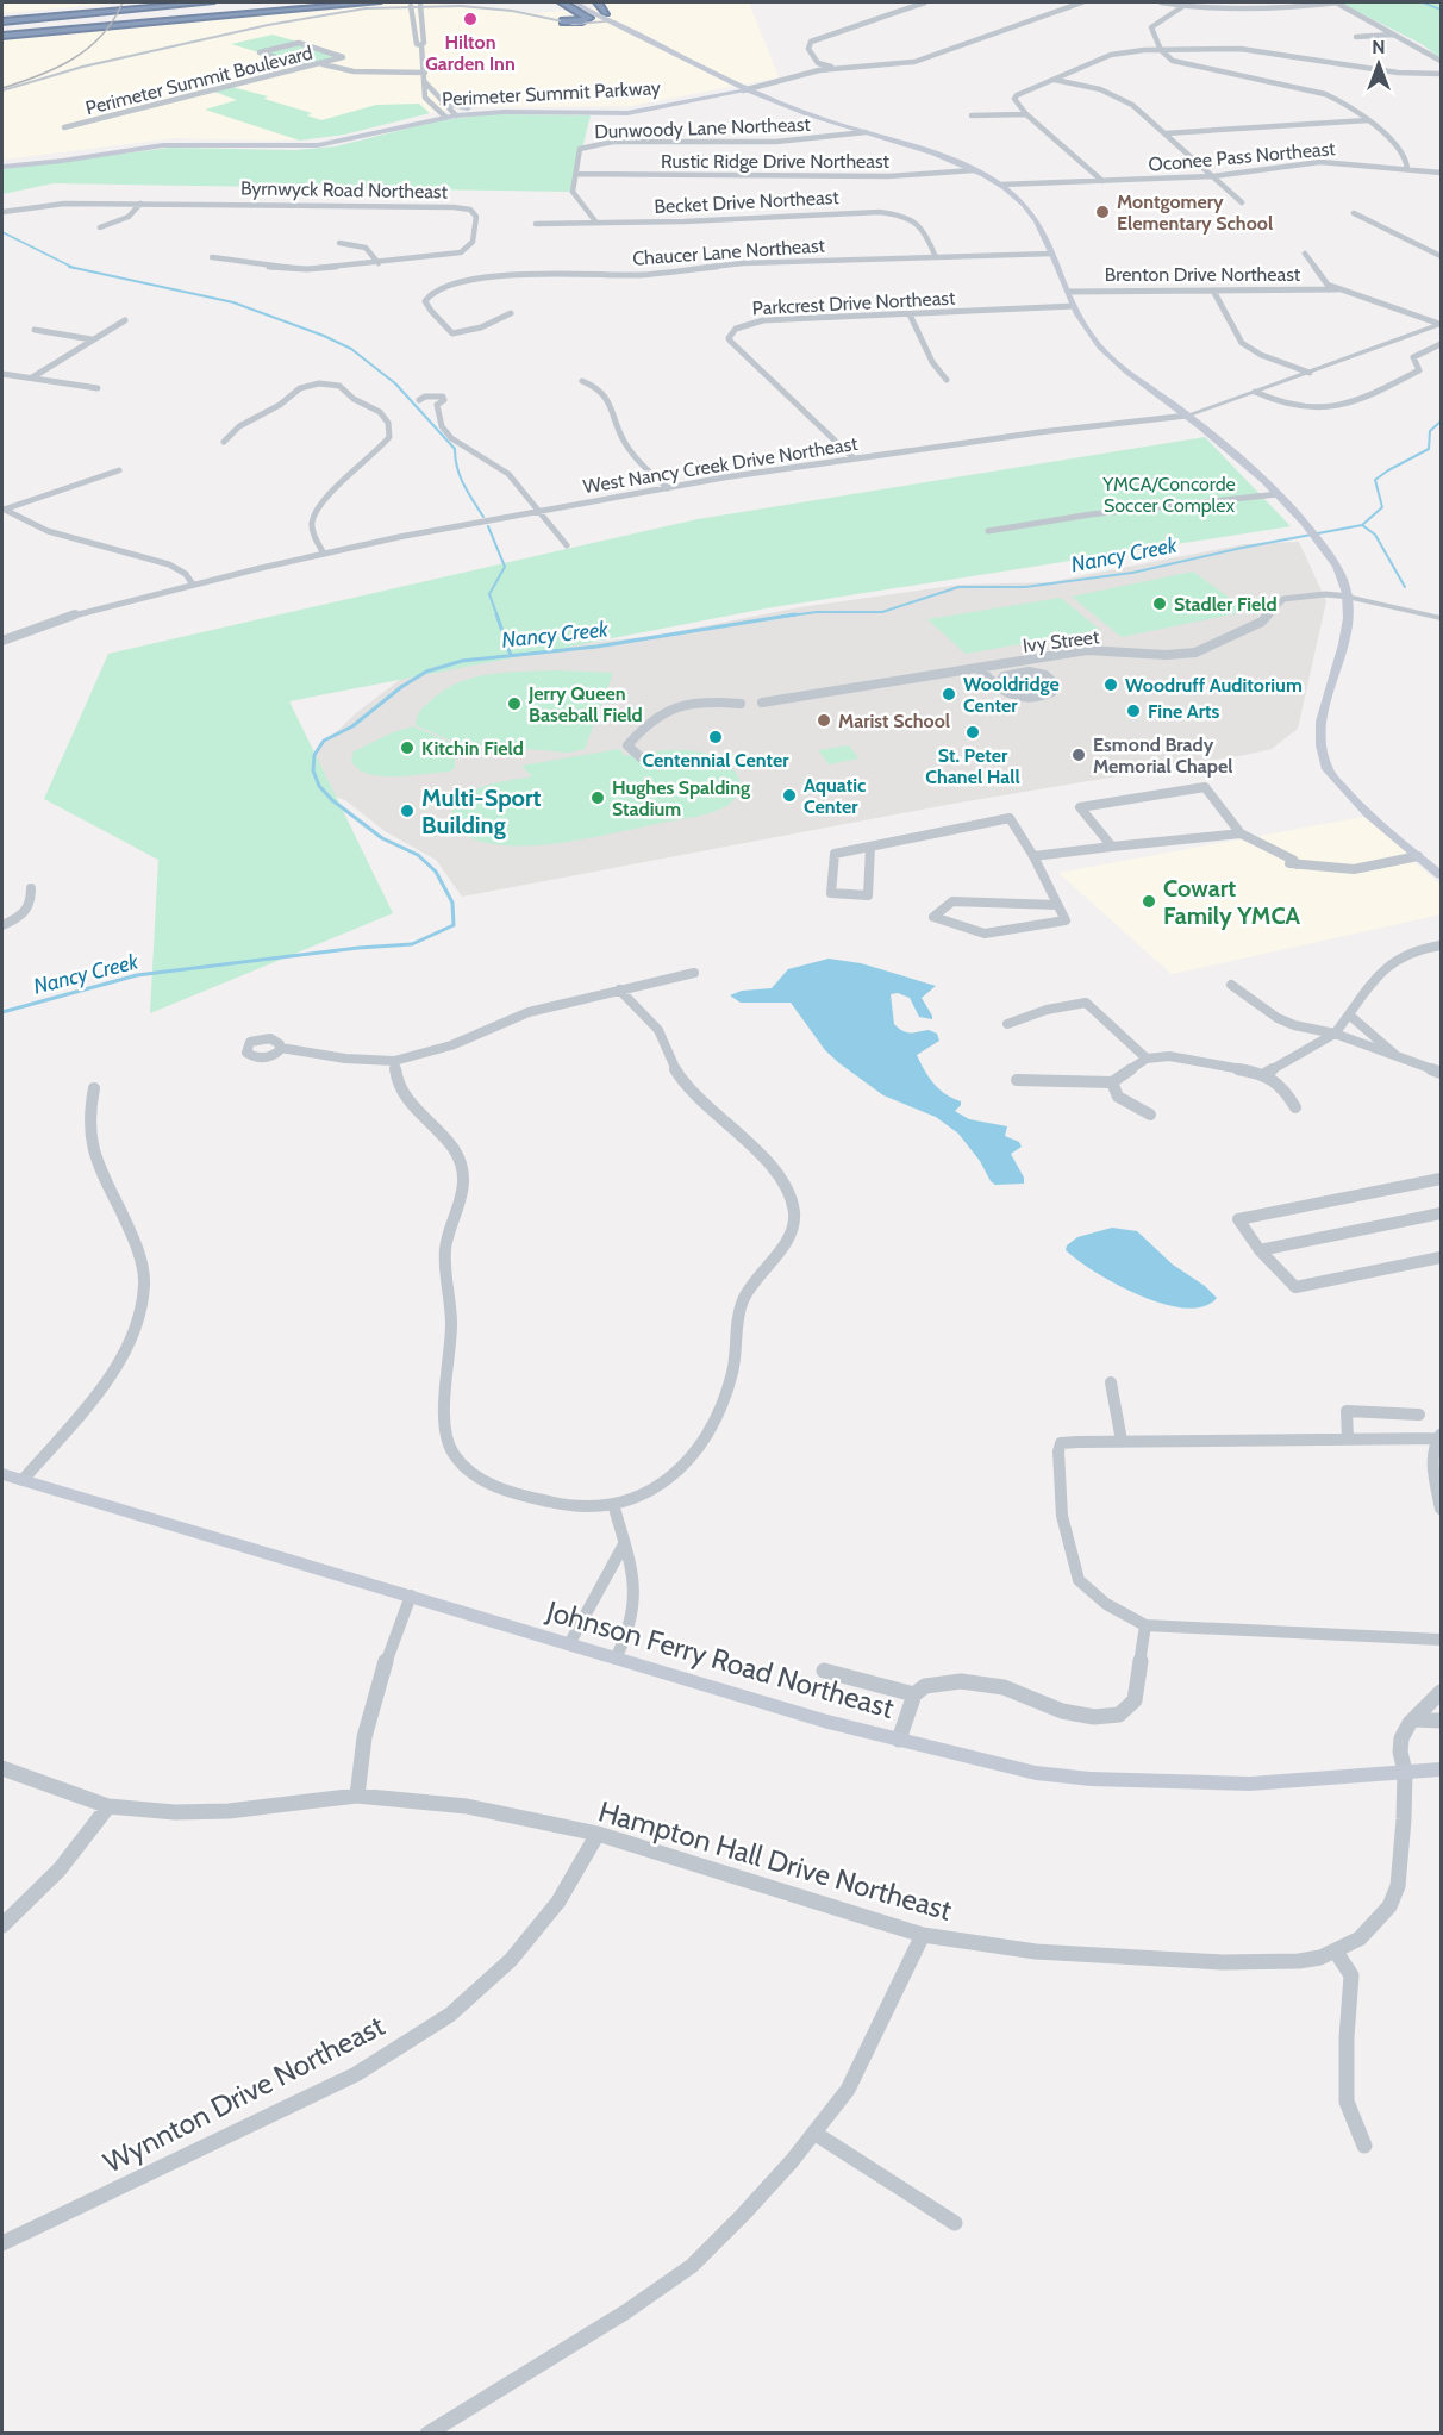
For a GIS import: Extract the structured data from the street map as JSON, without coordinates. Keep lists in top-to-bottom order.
{
  "streets": {
    "main road": ["Perimeter Summit Parkway", "Johnson Ferry Road Northeast"],
    "street": [
      "Perimeter Summit Boulevard",
      "Dunwoody Lane Northeast",
      "Oconee Pass Northeast",
      "Rustic Ridge Drive Northeast",
      "Byrnwyck Road Northeast",
      "Becket Drive Northeast",
      "Chaucer Lane Northeast",
      "Brenton Drive Northeast",
      "Parkcrest Drive Northeast",
      "West Nancy Creek Drive Northeast",
      "Ivy Street",
      "Hampton Hall Drive Northeast",
      "Wynnton Drive Northeast"
    ]
  },
  "crossings": [
    ["Dunwoody Lane Northeast", "Rustic Ridge Drive Northeast"],
    ["Becket Drive Northeast", "Chaucer Lane Northeast"],
    ["Parkcrest Drive Northeast", "West Nancy Creek Drive Northeast"],
    ["Johnson Ferry Road Northeast", "Hampton Hall Drive Northeast"],
    ["Hampton Hall Drive Northeast", "Wynnton Drive Northeast"]
  ],
  "water": ["Nancy Creek"],
  "parks": ["YMCA/Concorde Soccer Complex"],
  "places": [
    "Hilton Garden Inn",
    "Montgomery Elementary School",
    "Stadler Field",
    "Woodruff Auditorium",
    "Wooldridge Center",
    "Jerry Queen Baseball Field",
    "Fine Arts",
    "Marist School",
    "St. Peter Chanel Hall",
    "Centennial Center",
    "Kitchin Field",
    "Esmond Brady Memorial Chapel",
    "Aquatic Center",
    "Hughes Spalding Stadium",
    "Multi-Sport Building",
    "Cowart Family YMCA"
  ],
  "north": "top"
}
